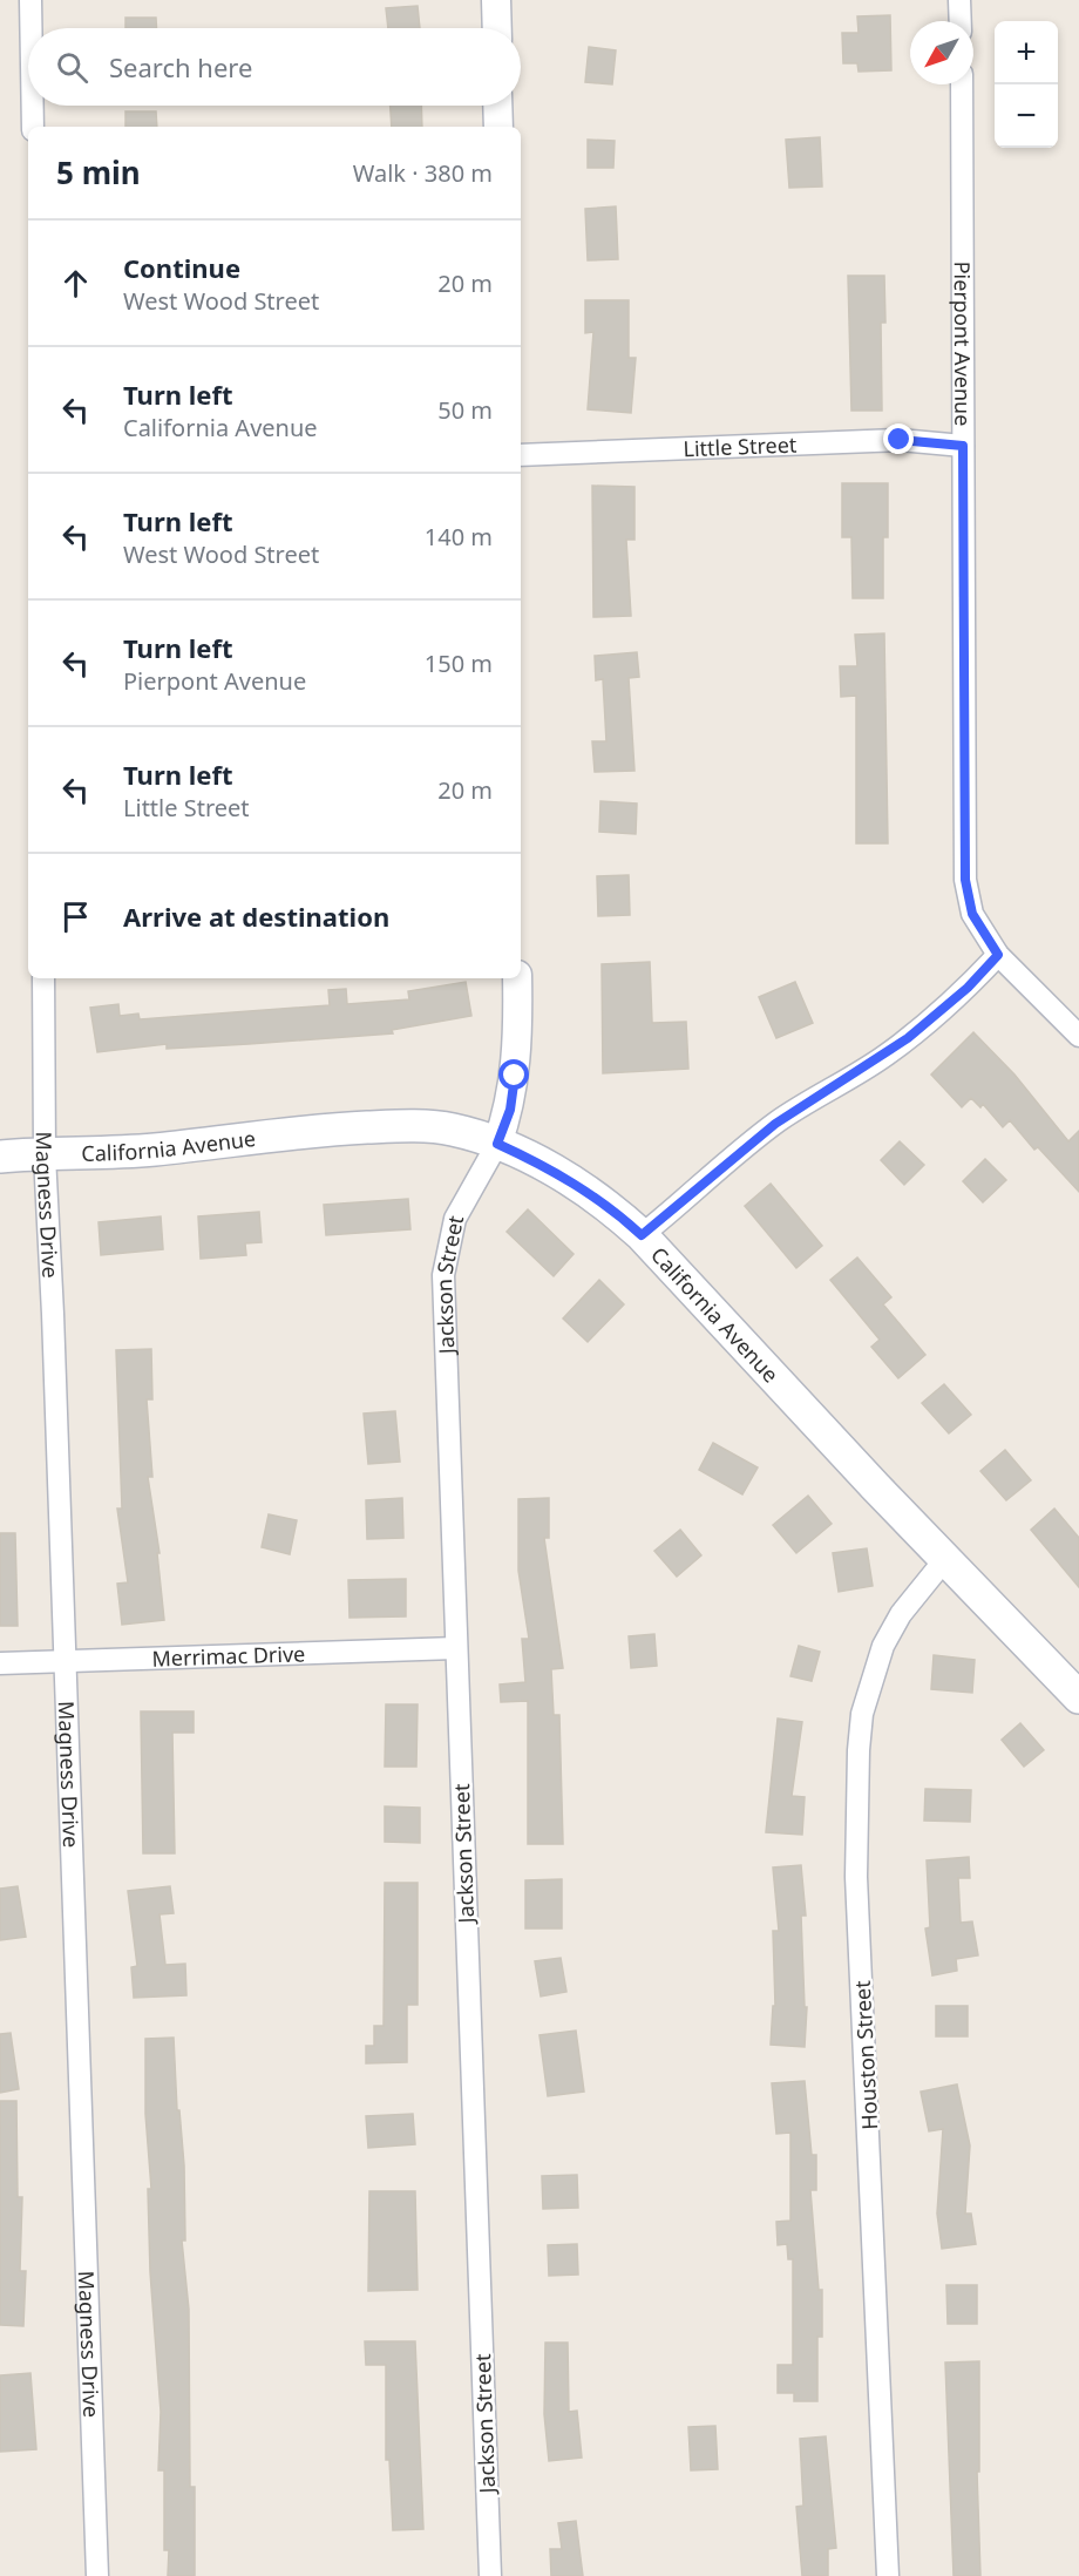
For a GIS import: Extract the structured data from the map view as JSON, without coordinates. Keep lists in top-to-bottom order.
{
  "streets": {
    "main road": ["California Avenue"],
    "street": [
      "Pierpont Avenue",
      "Little Street",
      "Magness Drive",
      "Jackson Street",
      "Merrimac Drive",
      "Houston Street"
    ]
  },
  "crossings": [
    ["Pierpont Avenue", "Little Street"],
    ["California Avenue", "Magness Drive"],
    ["California Avenue", "Jackson Street"],
    ["California Avenue", "Houston Street"],
    ["Magness Drive", "Merrimac Drive"],
    ["Jackson Street", "Merrimac Drive"]
  ],
  "north": "bottom left",
  "page": {
    "map_buttons": ["+", "−"],
    "search": "Search here",
    "heading": ["5 min", "Walk · 380 m"],
    "list": [
      ["Continue", "West Wood Street", "20 m"],
      ["Turn left", "California Avenue", "50 m"],
      ["Turn left", "West Wood Street", "140 m"],
      ["Turn left", "Pierpont Avenue", "150 m"],
      ["Turn left", "Little Street", "20 m"],
      "Arrive at destination"
    ]
  }
}
